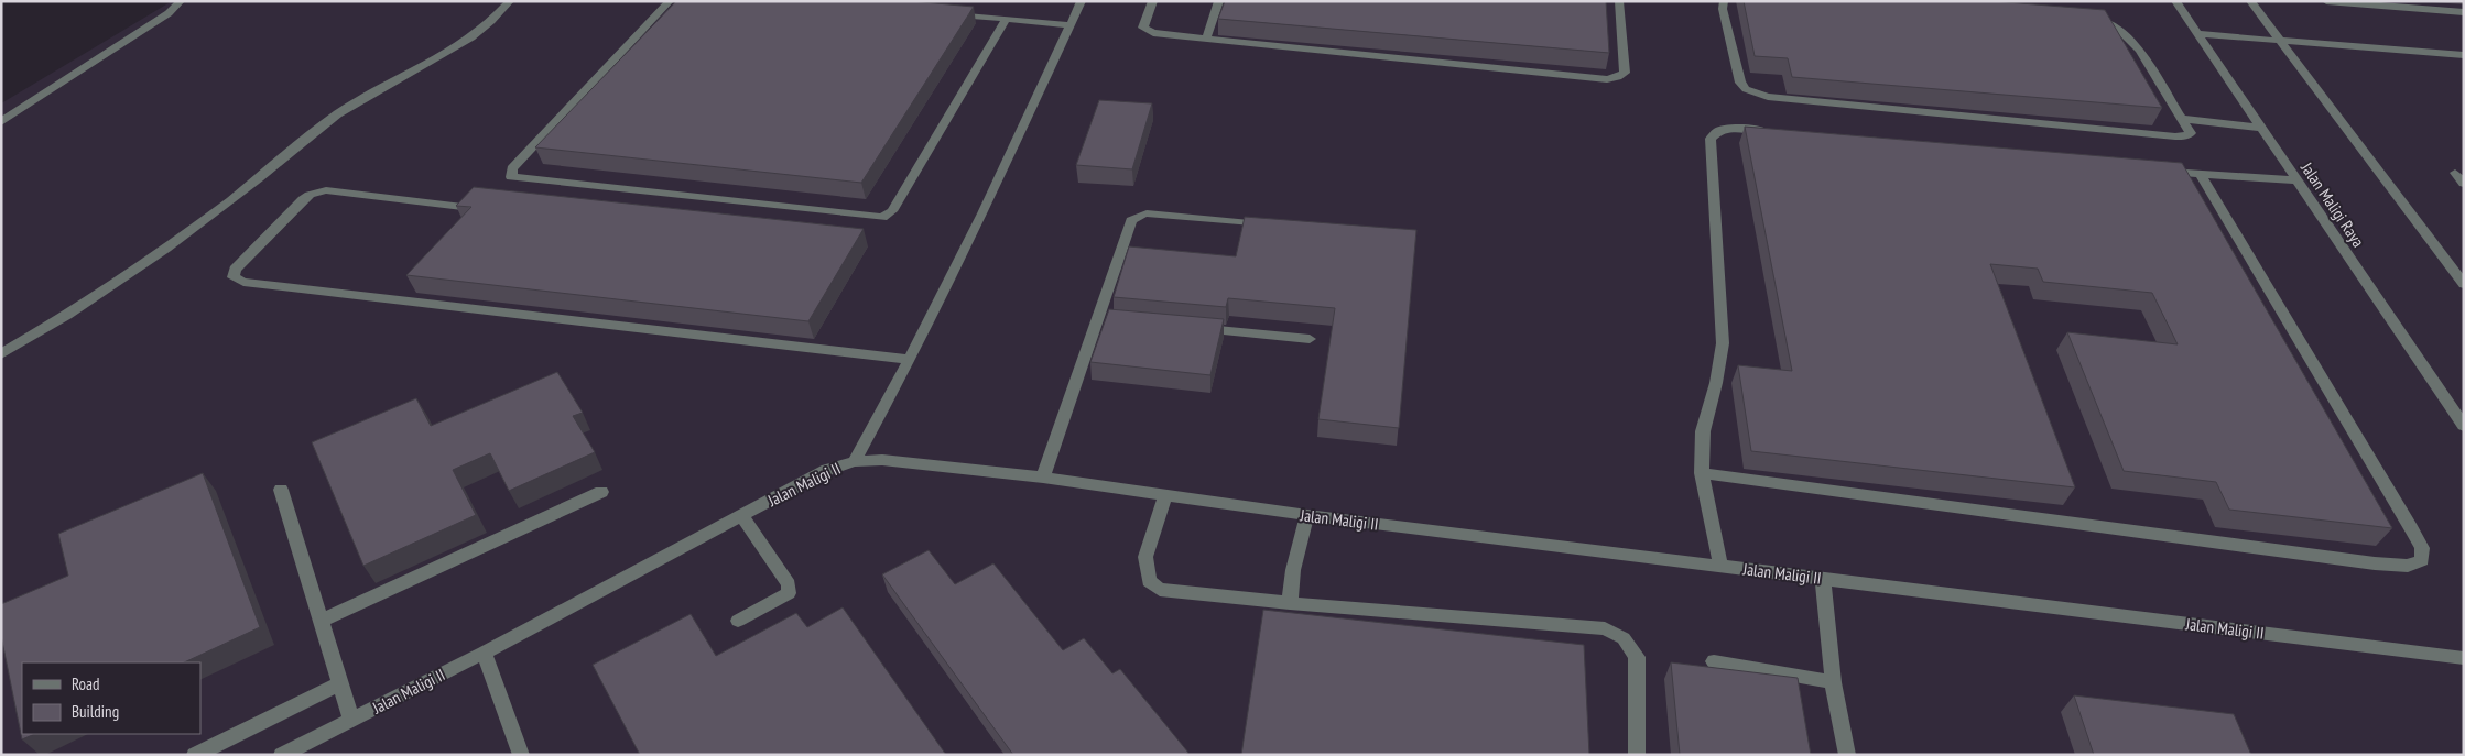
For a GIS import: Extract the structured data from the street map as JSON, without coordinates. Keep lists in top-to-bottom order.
{
  "streets": {
    "street": ["Jalan Maligi Raya", "Jalan Maligi II"]
  },
  "legend": ["Road", "Building"]
}
